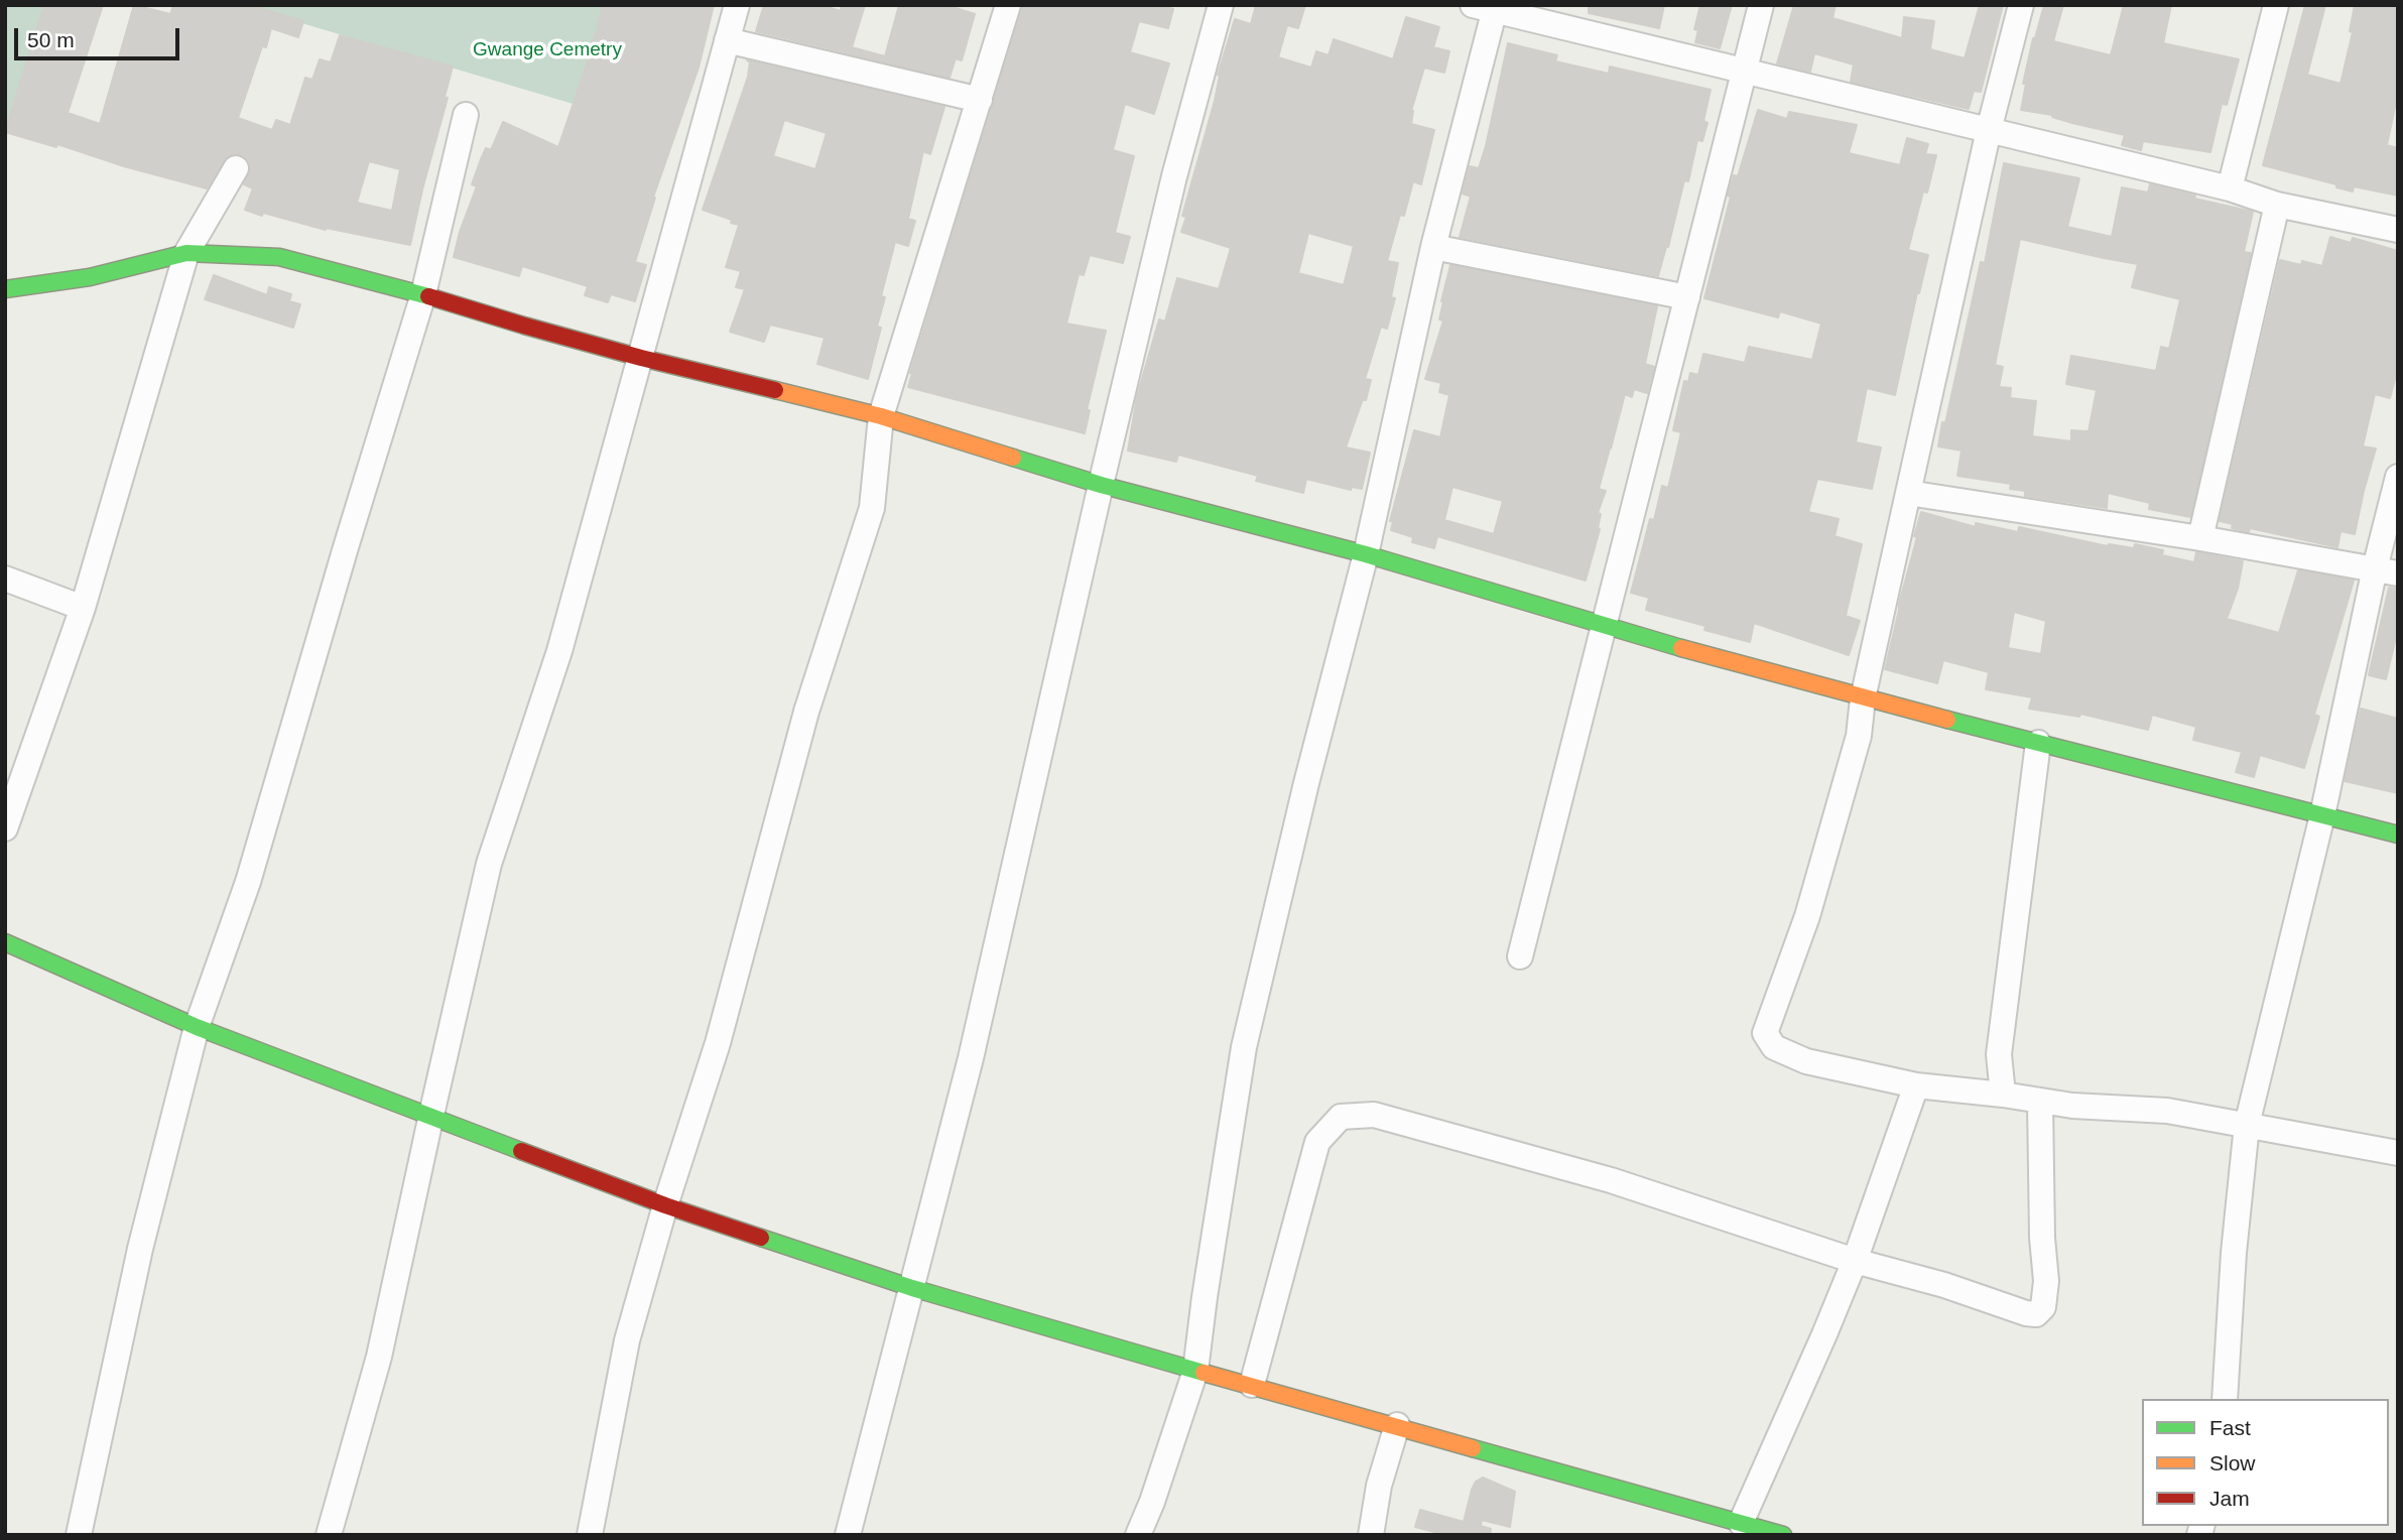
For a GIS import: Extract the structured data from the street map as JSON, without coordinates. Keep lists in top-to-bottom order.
{
  "parks": ["Gwange Cemetry"],
  "legend": ["Fast", "Slow", "Jam"],
  "scale_bar": "50 m"
}
